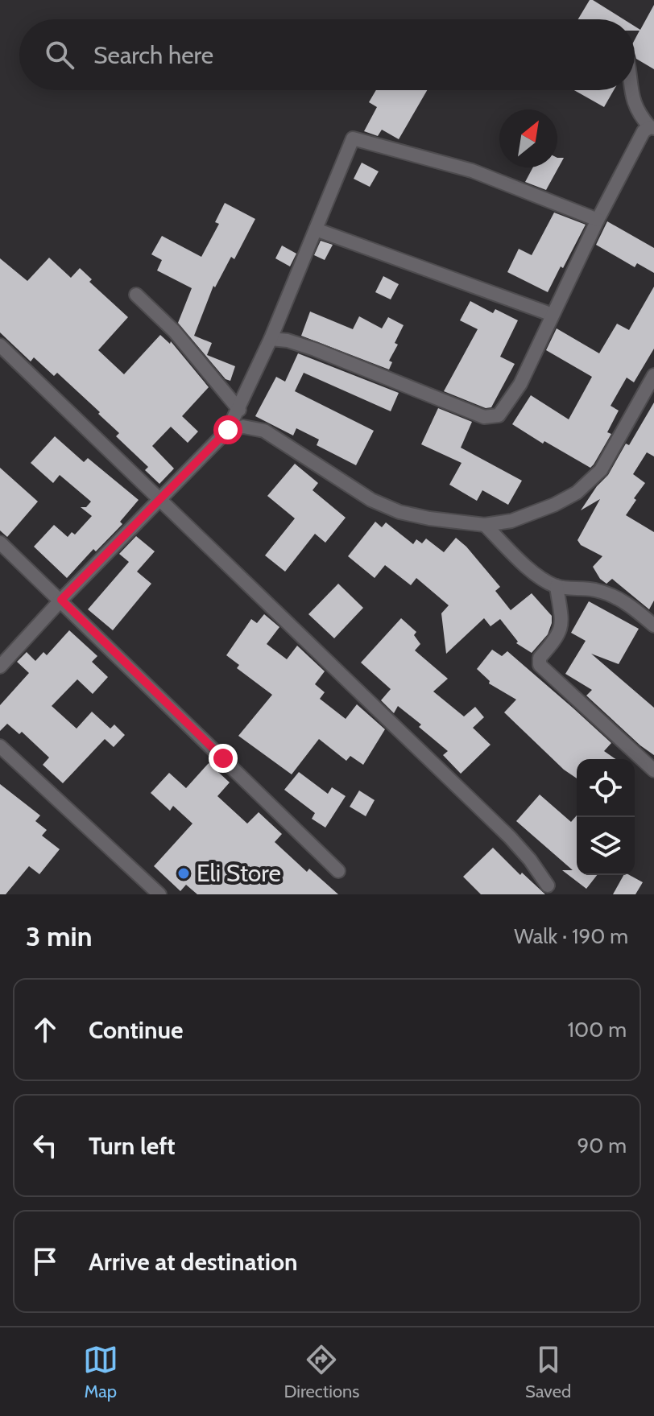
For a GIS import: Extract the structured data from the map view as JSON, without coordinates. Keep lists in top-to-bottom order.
{
  "places": ["Eli Store"],
  "north": "top right",
  "page": {
    "search": "Search here",
    "heading": ["3 min", "Walk · 190 m"],
    "list": [
      ["Continue", "100 m"],
      ["Turn left", "90 m"],
      "Arrive at destination"
    ],
    "nav": ["Map", "Directions", "Saved"]
  }
}
